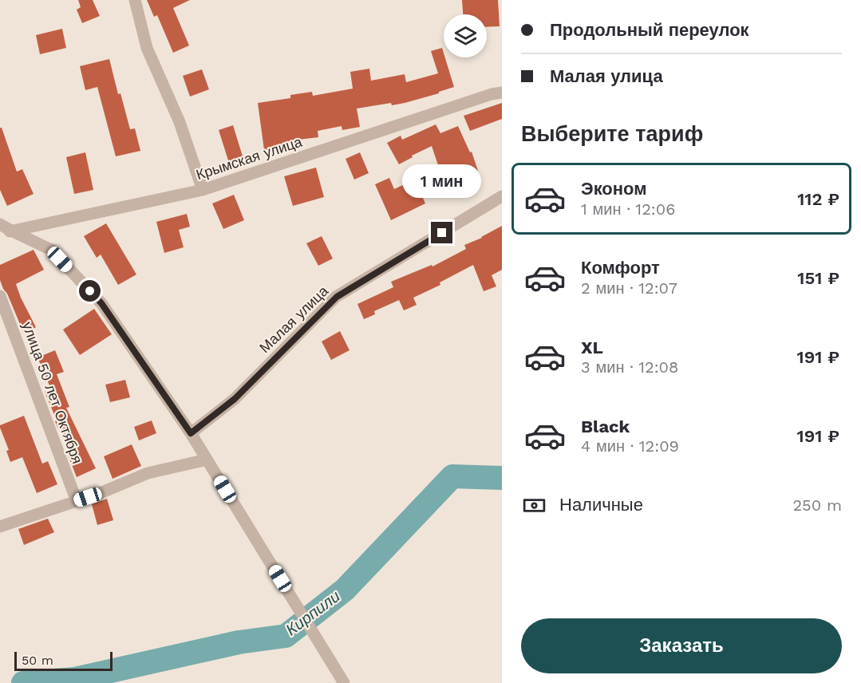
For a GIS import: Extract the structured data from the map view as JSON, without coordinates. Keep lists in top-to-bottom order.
{
  "streets": {
    "street": ["Крымская улица", "Малая улица", "улица 50 лет Октября"]
  },
  "water": ["Кирпили"],
  "scale_bar": "50 m",
  "page": {
    "banner": ["Продольный переулок", "Малая улица"],
    "heading": "Выберите тариф",
    "list": [
      {
        "name": "Эконом",
        "note": "1 мин · 12:06",
        "value": "112 ₽"
      },
      {
        "name": "Комфорт",
        "note": "2 мин · 12:07",
        "value": "151 ₽"
      },
      {
        "name": "XL",
        "note": "3 мин · 12:08",
        "value": "191 ₽"
      },
      {
        "name": "Black",
        "note": "4 мин · 12:09",
        "value": "191 ₽"
      }
    ],
    "bubble": "1 мин",
    "pay": ["Наличные", "250 m"],
    "buttons": "Заказать",
    "scale": "50 m"
  }
}
